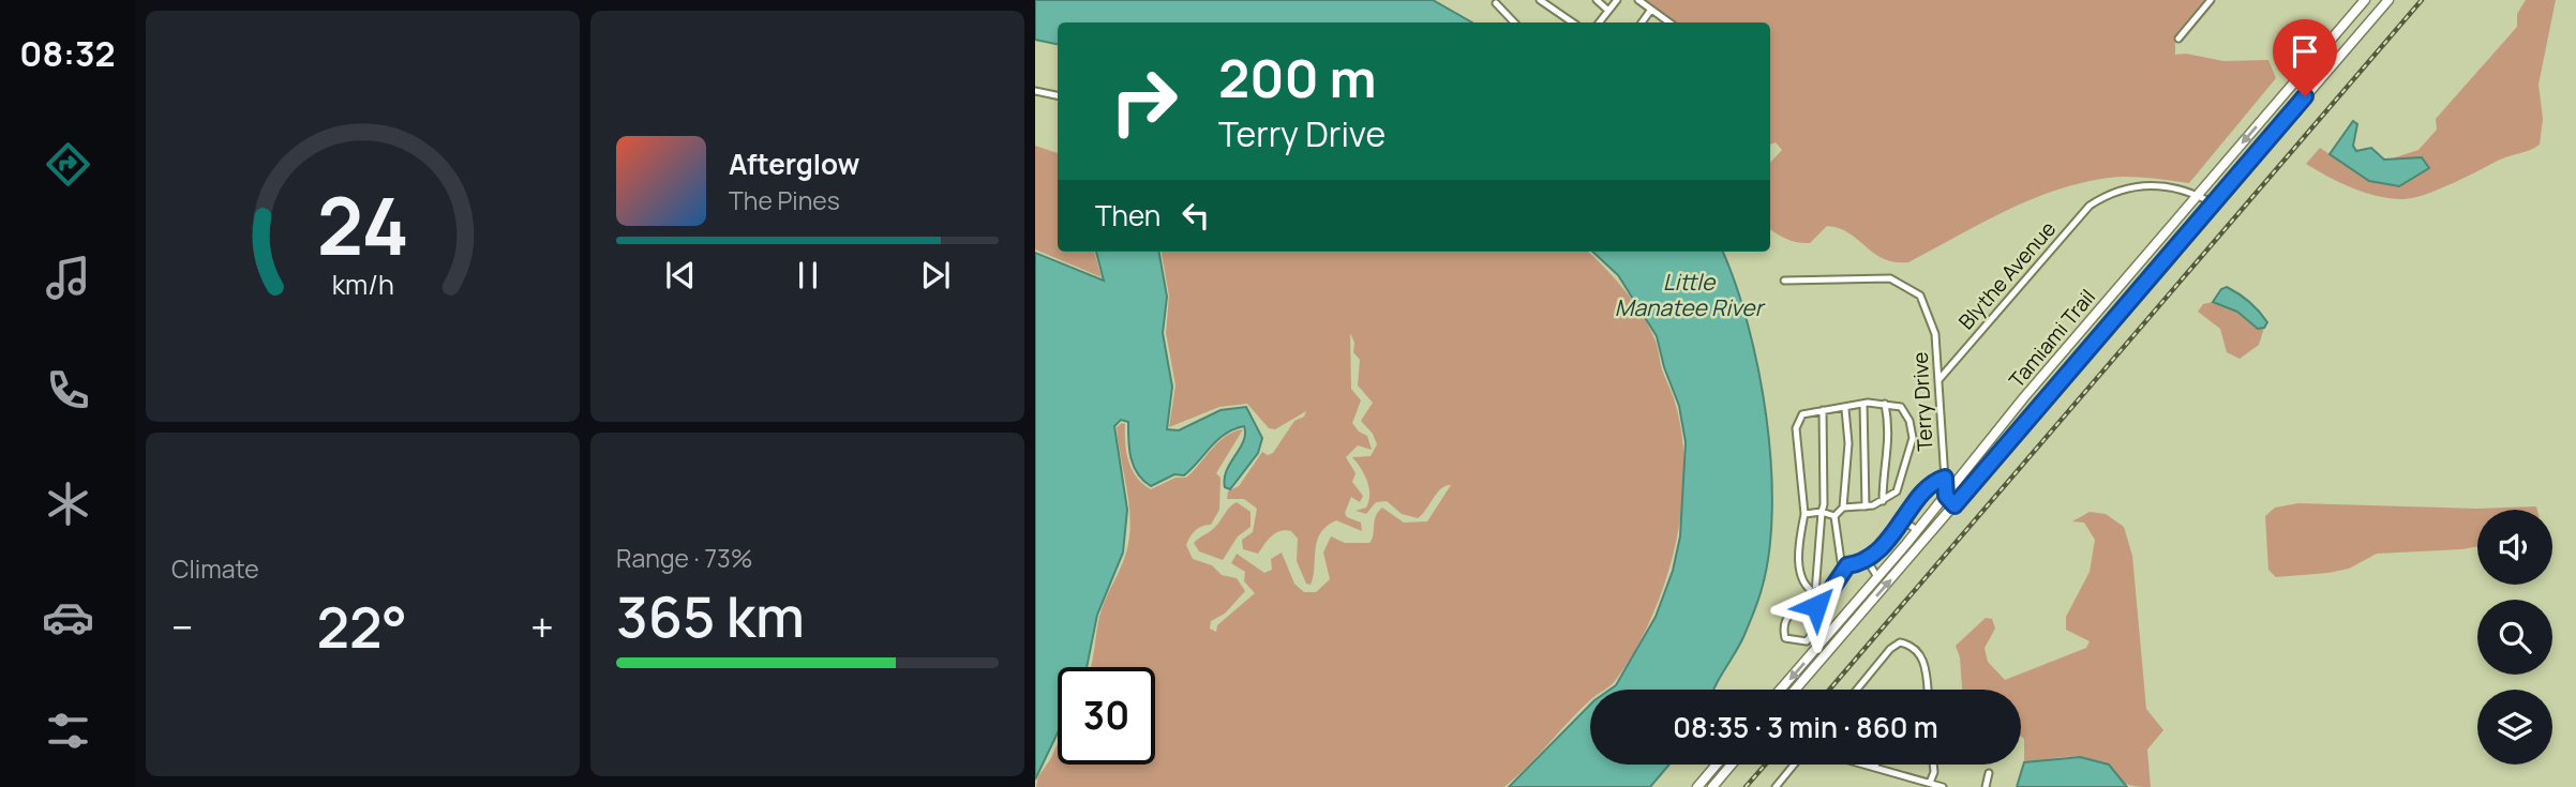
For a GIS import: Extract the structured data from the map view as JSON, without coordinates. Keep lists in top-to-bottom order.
{
  "streets": {
    "main road": ["Tamiami Trail"],
    "street": ["Blythe Avenue", "Terry Drive"]
  },
  "crossings": [
    ["Blythe Avenue", "Tamiami Trail"],
    ["Blythe Avenue", "Terry Drive"],
    ["Tamiami Trail", "Terry Drive"]
  ],
  "water": ["Little Manatee River"],
  "page": {
    "tabs": "08:32",
    "turn": ["200 m", "Terry Drive"],
    "song": ["Afterglow", "The Pines"],
    "then": "Then",
    "tile": [
      "Climate",
      ["Range · 73%", "365 km"]
    ],
    "heat": ["−", "22°", "+"],
    "limit": "30",
    "trip": "08:35 · 3 min · 860 m",
    "gauge": ["24", "km/h"]
  }
}
